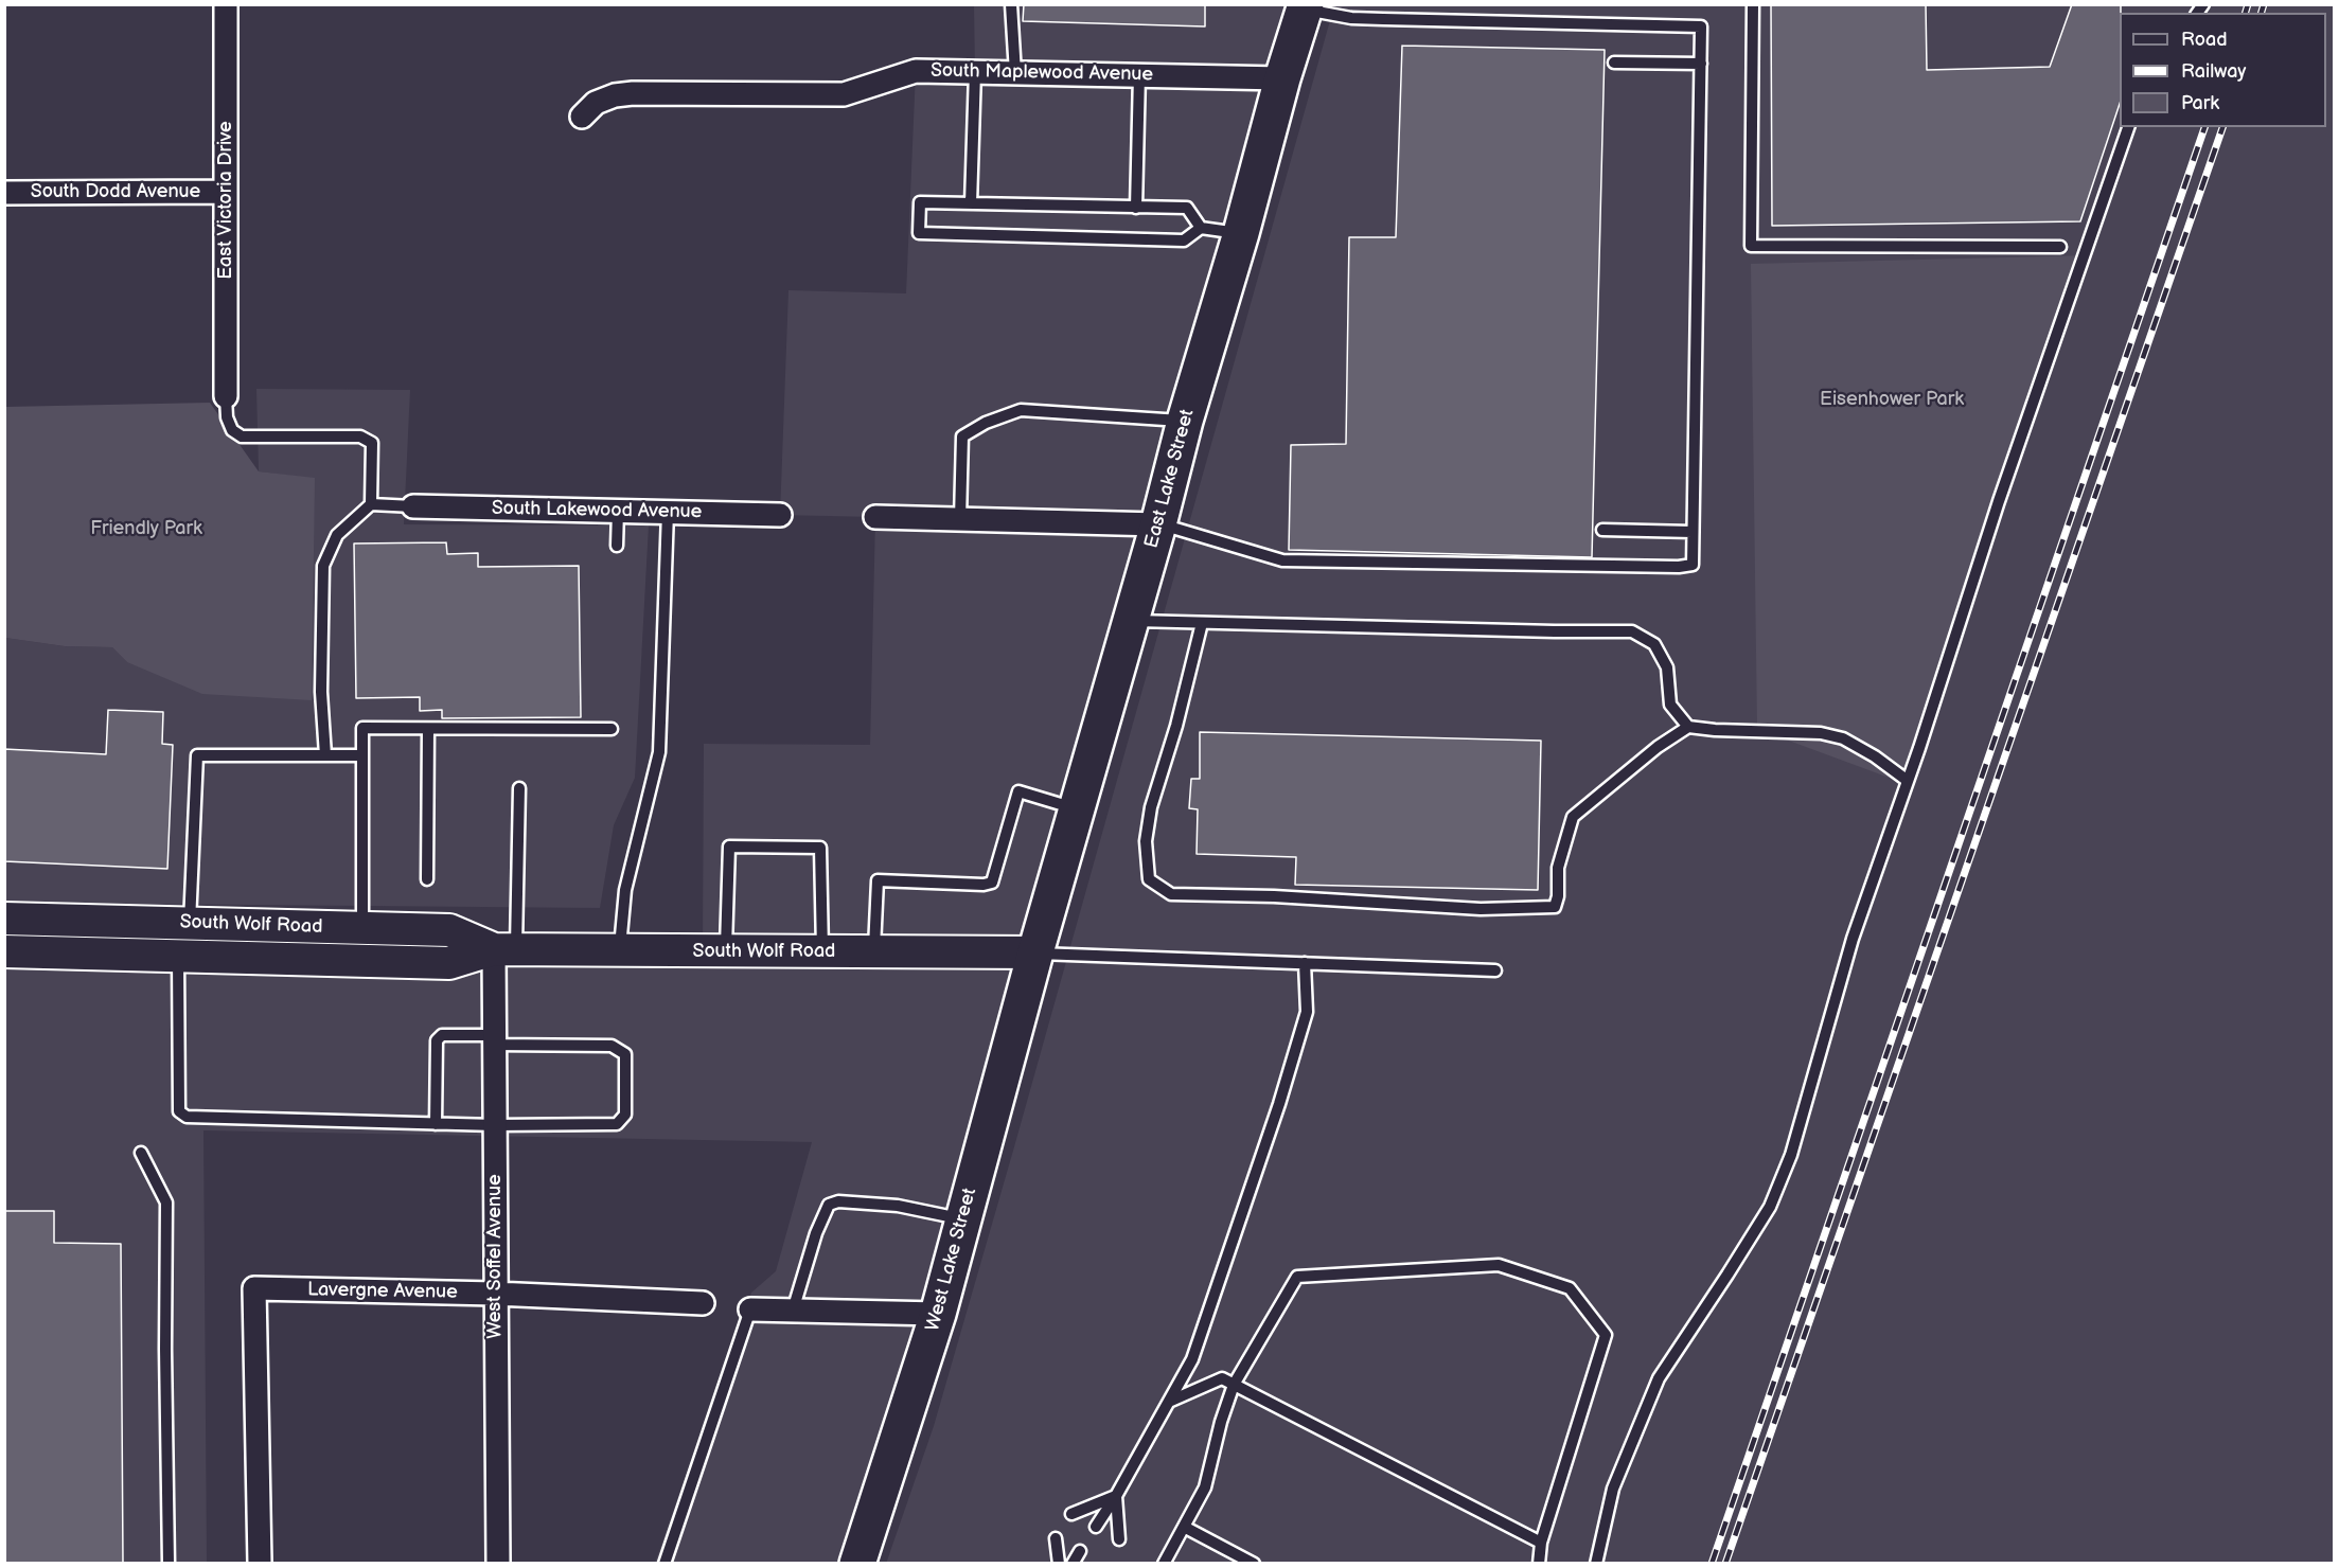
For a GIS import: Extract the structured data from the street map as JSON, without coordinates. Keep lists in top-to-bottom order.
{
  "streets": {
    "main road": ["East Lake Street", "South Wolf Road", "West Lake Street"],
    "street": [
      "South Maplewood Avenue",
      "South Dodd Avenue",
      "East Victoria Drive",
      "South Lakewood Avenue",
      "West Soffel Avenue",
      "Lavergne Avenue"
    ]
  },
  "crossings": [
    ["South Maplewood Avenue", "East Lake Street"],
    ["South Dodd Avenue", "East Victoria Drive"],
    ["East Lake Street", "South Wolf Road"],
    ["East Lake Street", "West Lake Street"],
    ["South Wolf Road", "West Soffel Avenue"],
    ["South Wolf Road", "West Lake Street"],
    ["West Soffel Avenue", "Lavergne Avenue"]
  ],
  "parks": ["Eisenhower Park", "Friendly Park"],
  "legend": ["Road", "Railway", "Park"]
}
